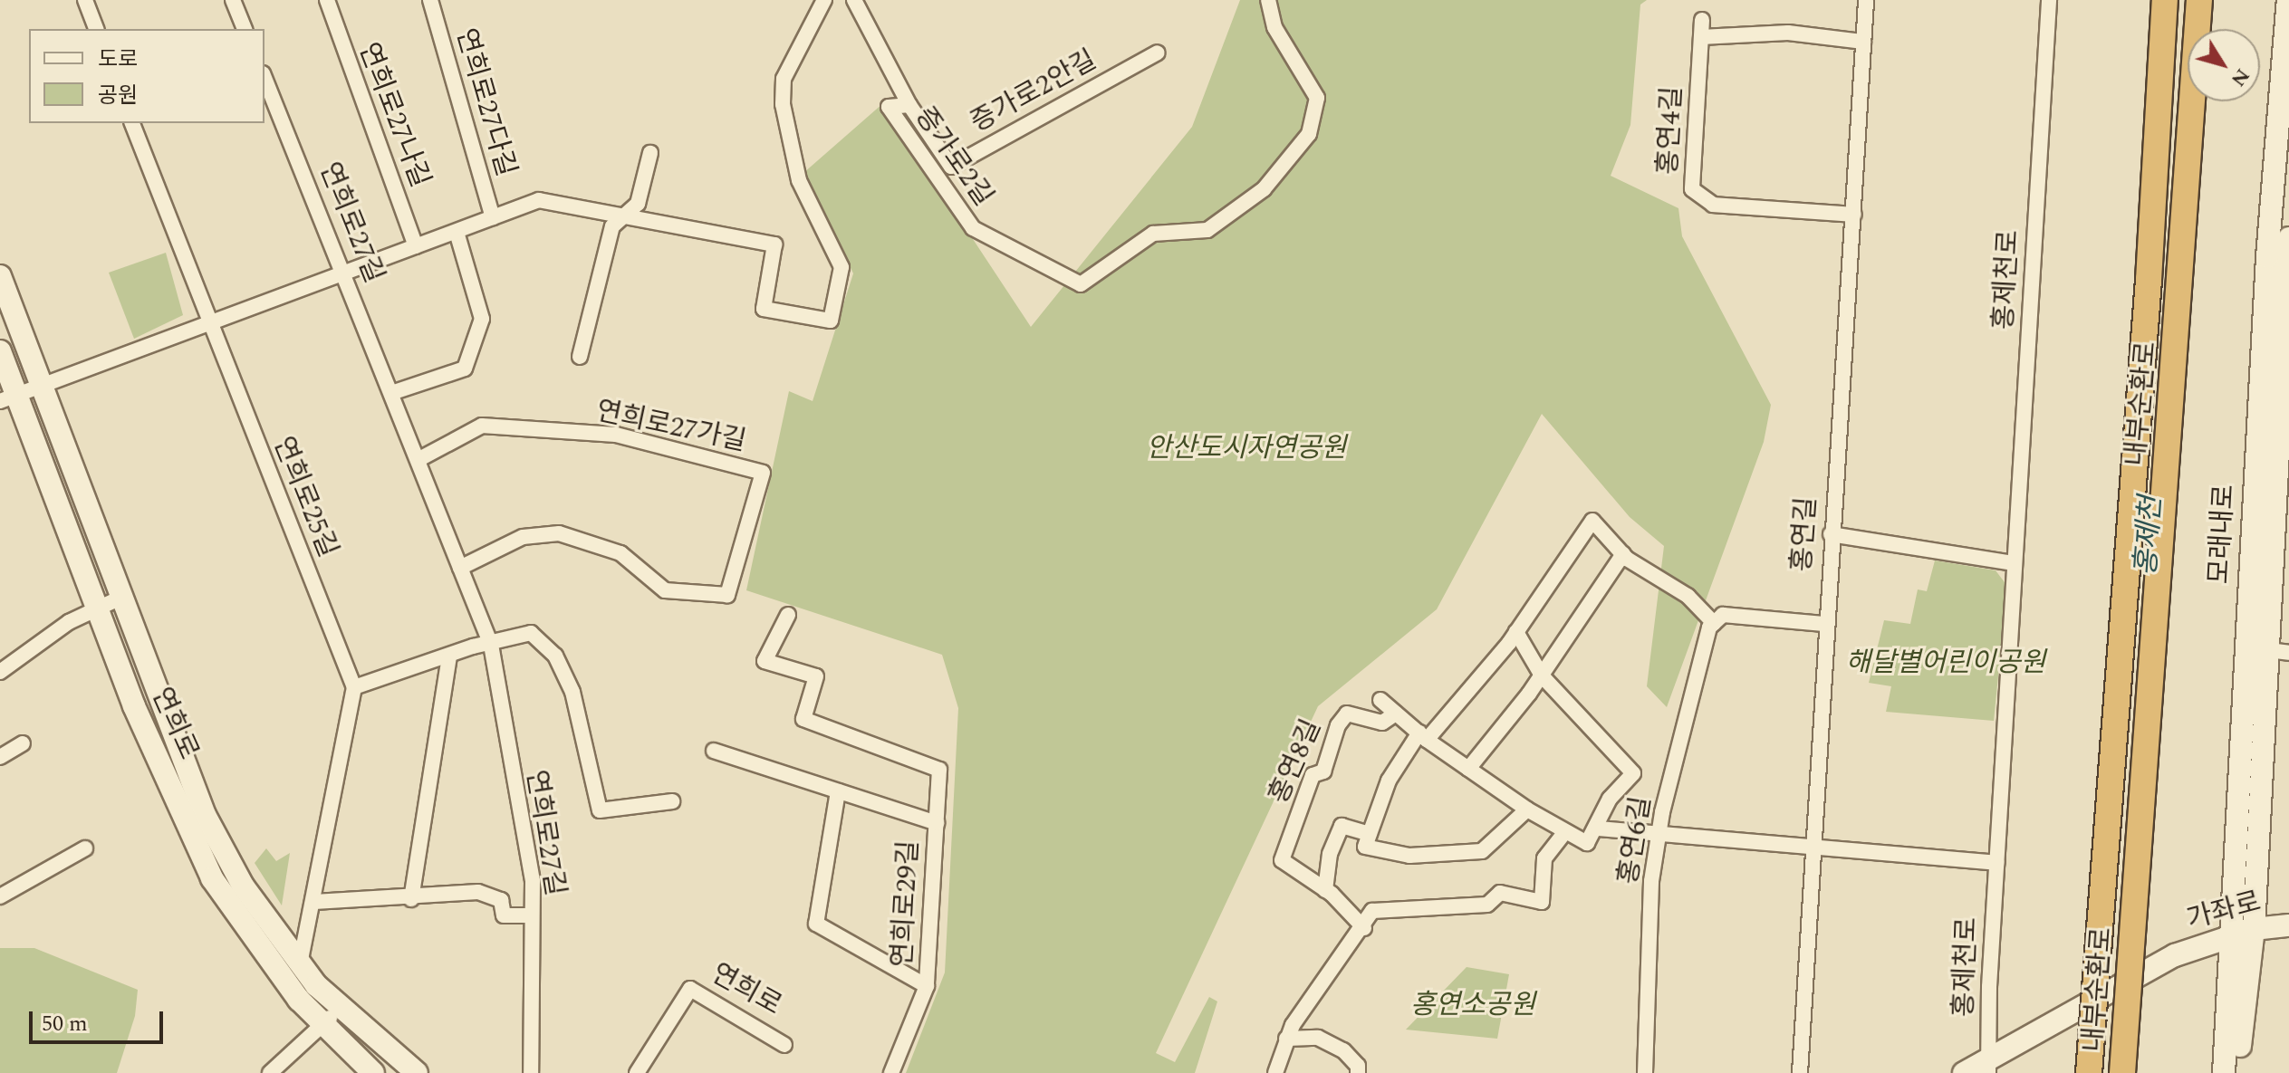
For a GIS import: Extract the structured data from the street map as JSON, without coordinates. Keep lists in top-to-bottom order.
{
  "streets": {
    "highway": ["내부순환로"],
    "main road": ["모래내로", "연희로", "가좌로"],
    "street": [
      "증가로2안길",
      "연희로27다길",
      "연희로27나길",
      "홍연4길",
      "증가로2길",
      "연희로27길",
      "홍제천로",
      "연희로27가길",
      "연희로25길",
      "홍연길",
      "홍연8길",
      "홍연6길",
      "연희로29길"
    ]
  },
  "crossings": [
    ["증가로2안길", "증가로2길"],
    ["홍연4길", "홍연길"],
    ["연희로27길", "연희로27가길"],
    ["홍제천로", "가좌로"],
    ["모래내로", "가좌로"]
  ],
  "water": ["홍제천"],
  "parks": ["안산도시자연공원", "해달별어린이공원", "홍연소공원"],
  "legend": ["도로", "공원"],
  "scale_bar": "50 m",
  "north": "bottom right"
}
